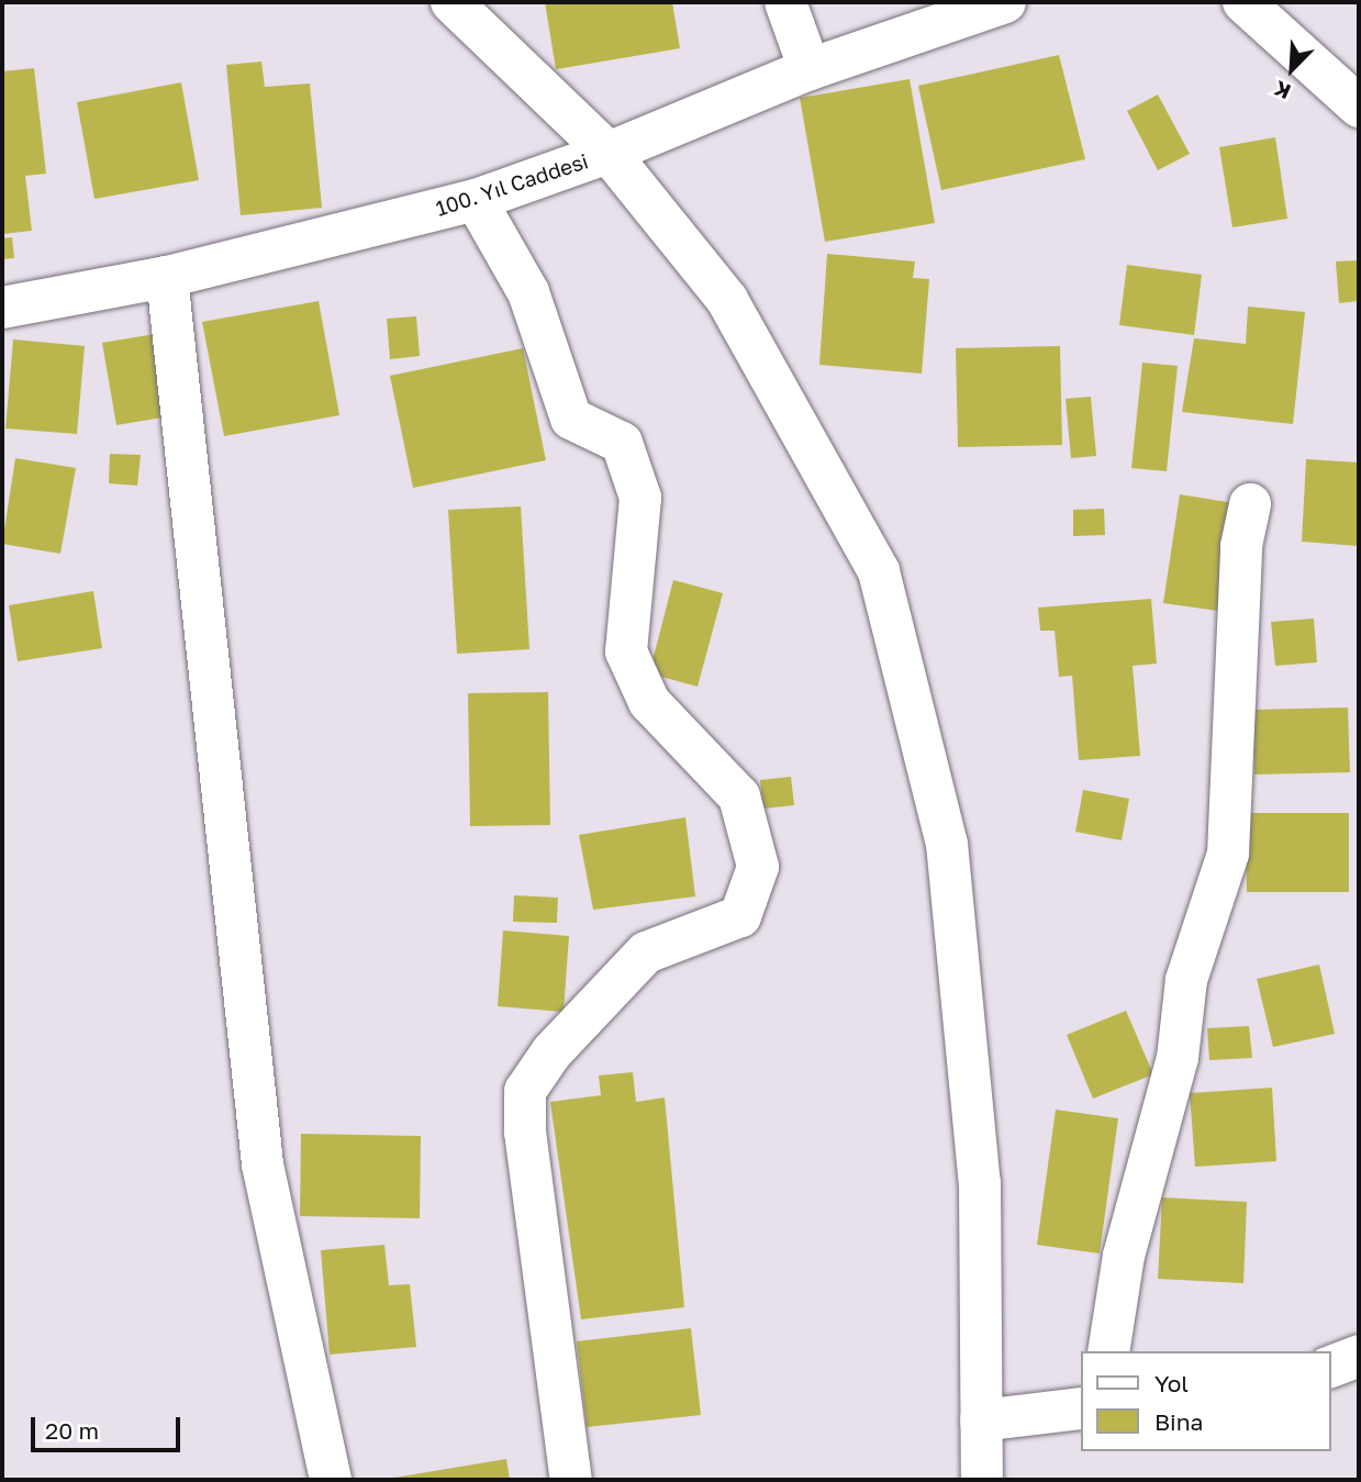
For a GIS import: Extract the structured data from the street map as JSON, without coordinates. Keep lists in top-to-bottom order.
{
  "streets": {
    "street": ["100. Yıl Caddesi"]
  },
  "legend": ["Yol", "Bina"],
  "scale_bar": "20 m",
  "north": "bottom left"
}
